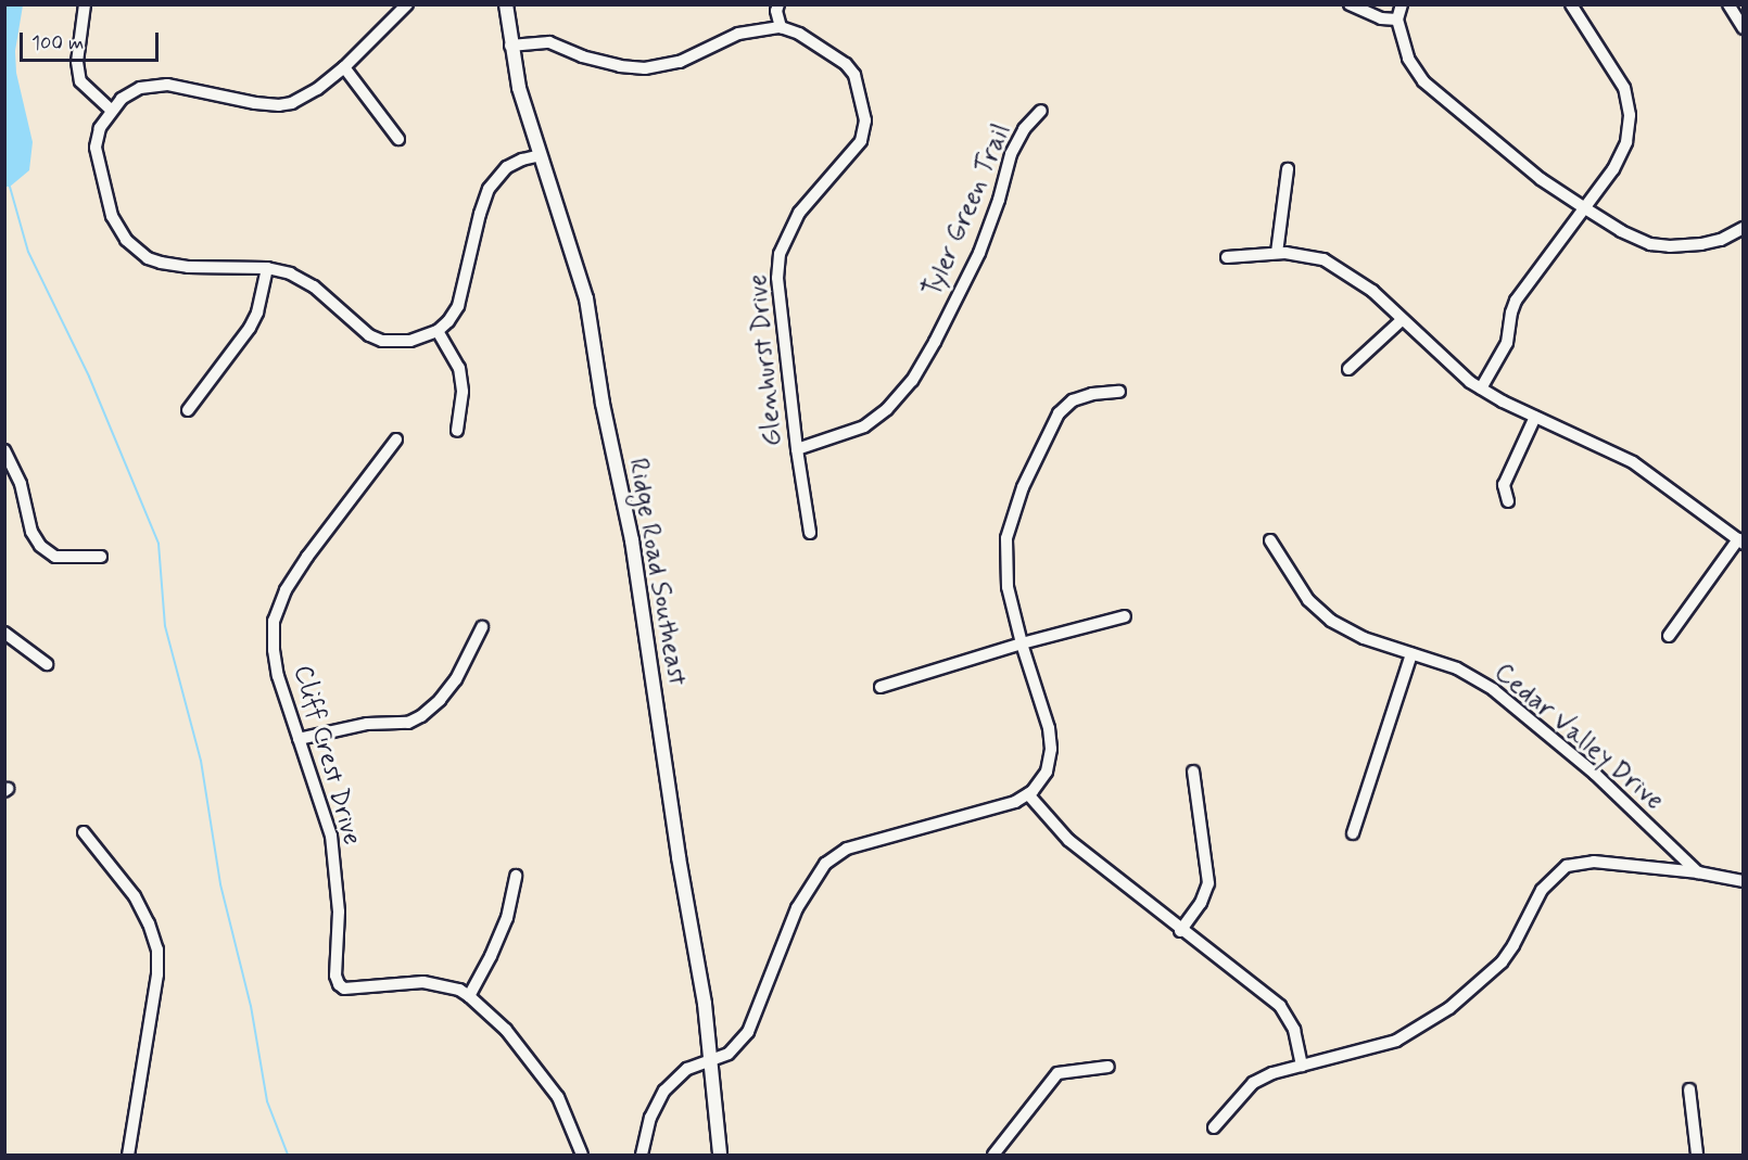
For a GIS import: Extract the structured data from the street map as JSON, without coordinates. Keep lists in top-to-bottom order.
{
  "streets": {
    "street": [
      "Tyler Green Trail",
      "Glenhurst Drive",
      "Ridge Road Southeast",
      "Cedar Valley Drive",
      "Cliff Crest Drive"
    ]
  },
  "crossings": [
    ["Tyler Green Trail", "Glenhurst Drive"]
  ],
  "scale_bar": "100 m"
}
